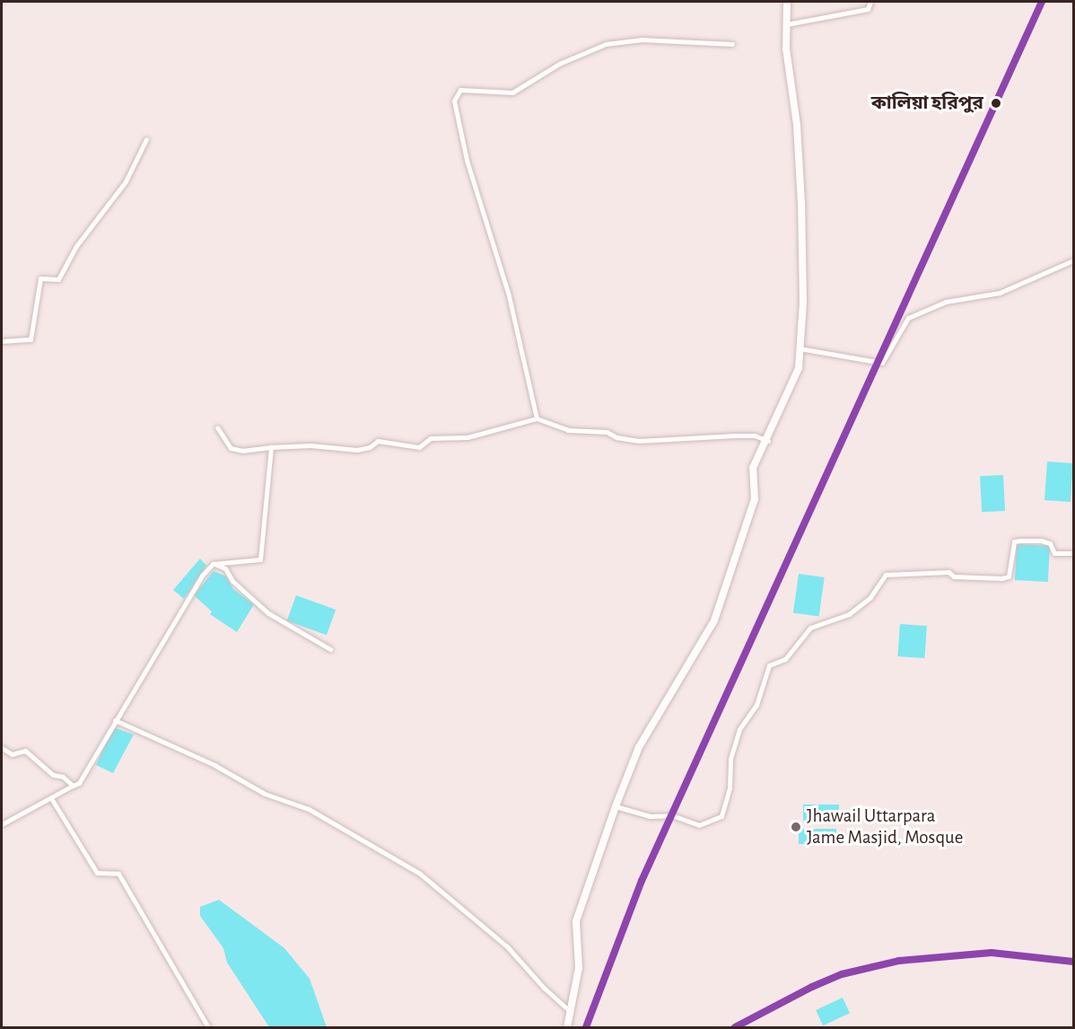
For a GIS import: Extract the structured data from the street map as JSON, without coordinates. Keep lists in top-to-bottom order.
{
  "places": ["কালিয়া হরিপুর", "Jhawail Uttarpara Jame Masjid, Mosque"]
}
